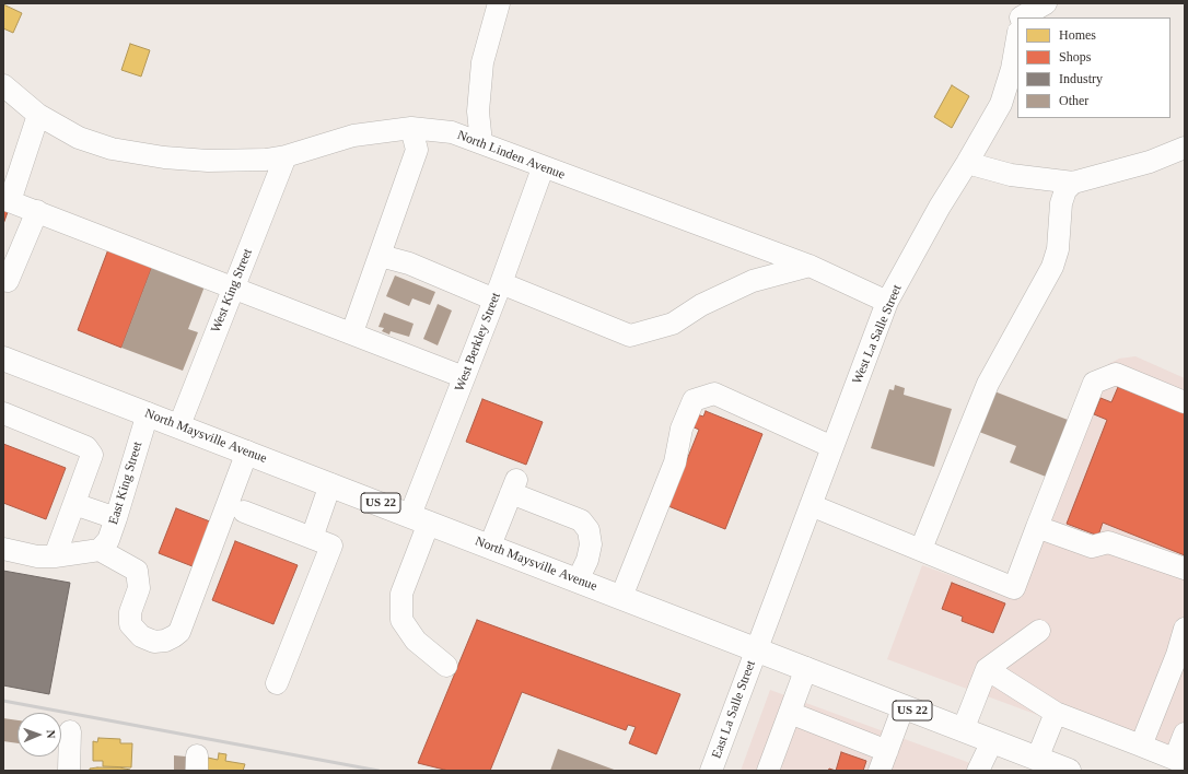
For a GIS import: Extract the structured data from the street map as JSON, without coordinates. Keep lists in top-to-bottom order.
{
  "streets": {
    "main road": ["North Maysville Avenue", "US 22"],
    "street": [
      "North Linden Avenue",
      "West King Street",
      "West La Salle Street",
      "West Berkley Street",
      "East King Street",
      "East La Salle Street"
    ]
  },
  "crossings": [
    ["North Linden Avenue", "West King Street"],
    ["North Linden Avenue", "West La Salle Street"],
    ["North Linden Avenue", "West Berkley Street"],
    ["West King Street", "North Maysville Avenue"],
    ["West La Salle Street", "North Maysville Avenue"],
    ["West La Salle Street", "East La Salle Street"],
    ["West Berkley Street", "North Maysville Avenue"],
    ["North Maysville Avenue", "East King Street"],
    ["North Maysville Avenue", "East La Salle Street"]
  ],
  "legend": [
    "Homes",
    "Shops",
    "Industry",
    "Other"
  ],
  "north": "right"
}
